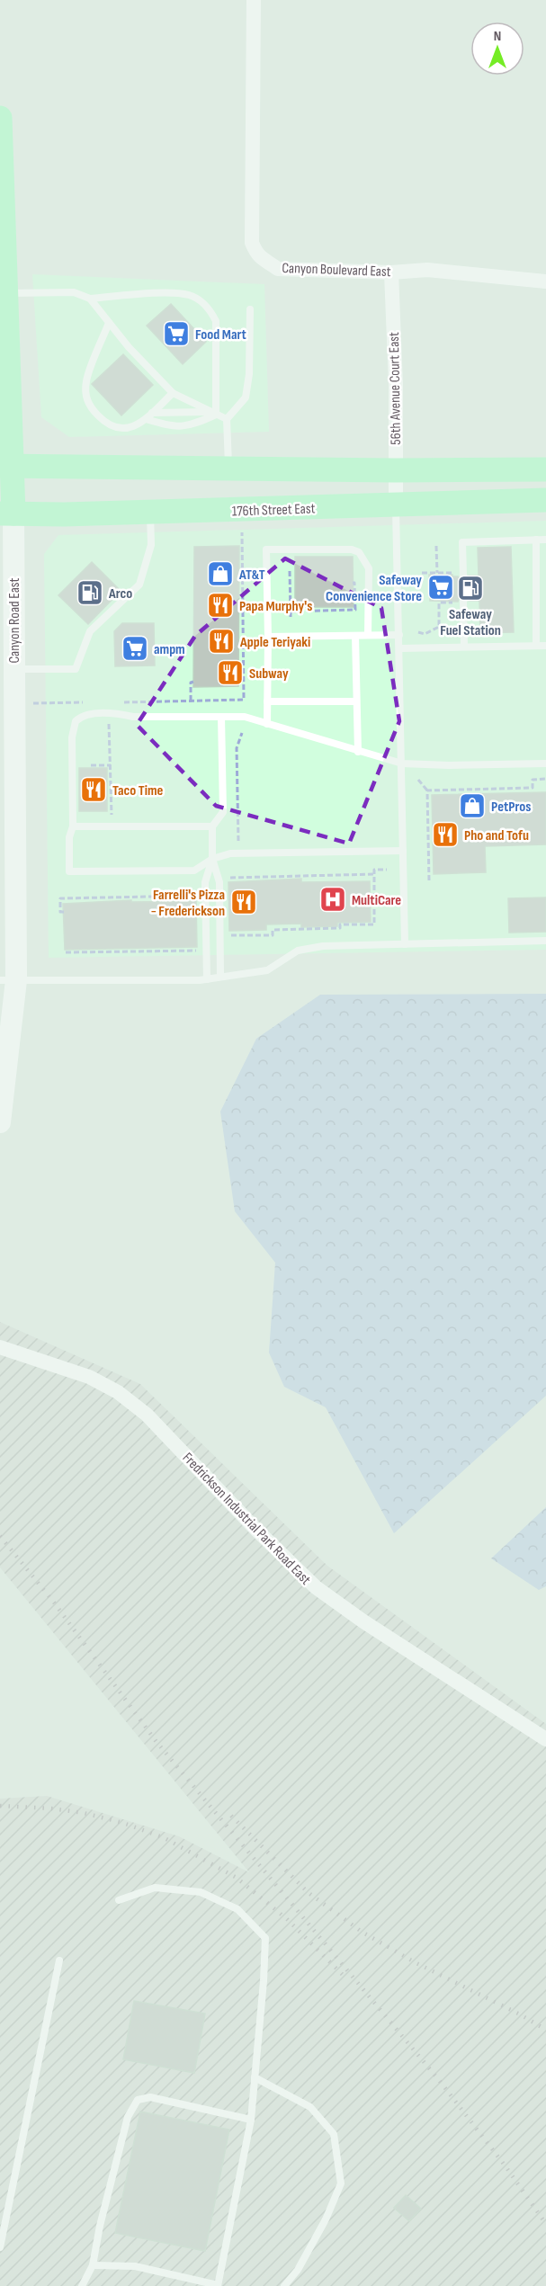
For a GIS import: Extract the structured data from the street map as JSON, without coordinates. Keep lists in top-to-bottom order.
{
  "streets": {
    "main road": ["176th Street East", "Canyon Road East"],
    "street": ["Canyon Boulevard East", "56th Avenue Court East", "Fredrickson Industrial Park Road East"]
  },
  "crossings": [
    ["Canyon Boulevard East", "56th Avenue Court East"],
    ["56th Avenue Court East", "176th Street East"],
    ["176th Street East", "Canyon Road East"]
  ],
  "places": {
    "supermarket": ["Food Mart", "Safeway Convenience Store", "ampm"],
    "shop": ["AT&T", "PetPros"],
    "fuel station": ["Safeway Fuel Station", "Arco"],
    "restaurant": [
      "Papa Murphy's",
      "Apple Teriyaki",
      "Subway",
      "Taco Time",
      "Pho and Tofu",
      "Farrelli's Pizza - Frederickson"
    ],
    "hospital": ["MultiCare"]
  },
  "north": "top"
}
